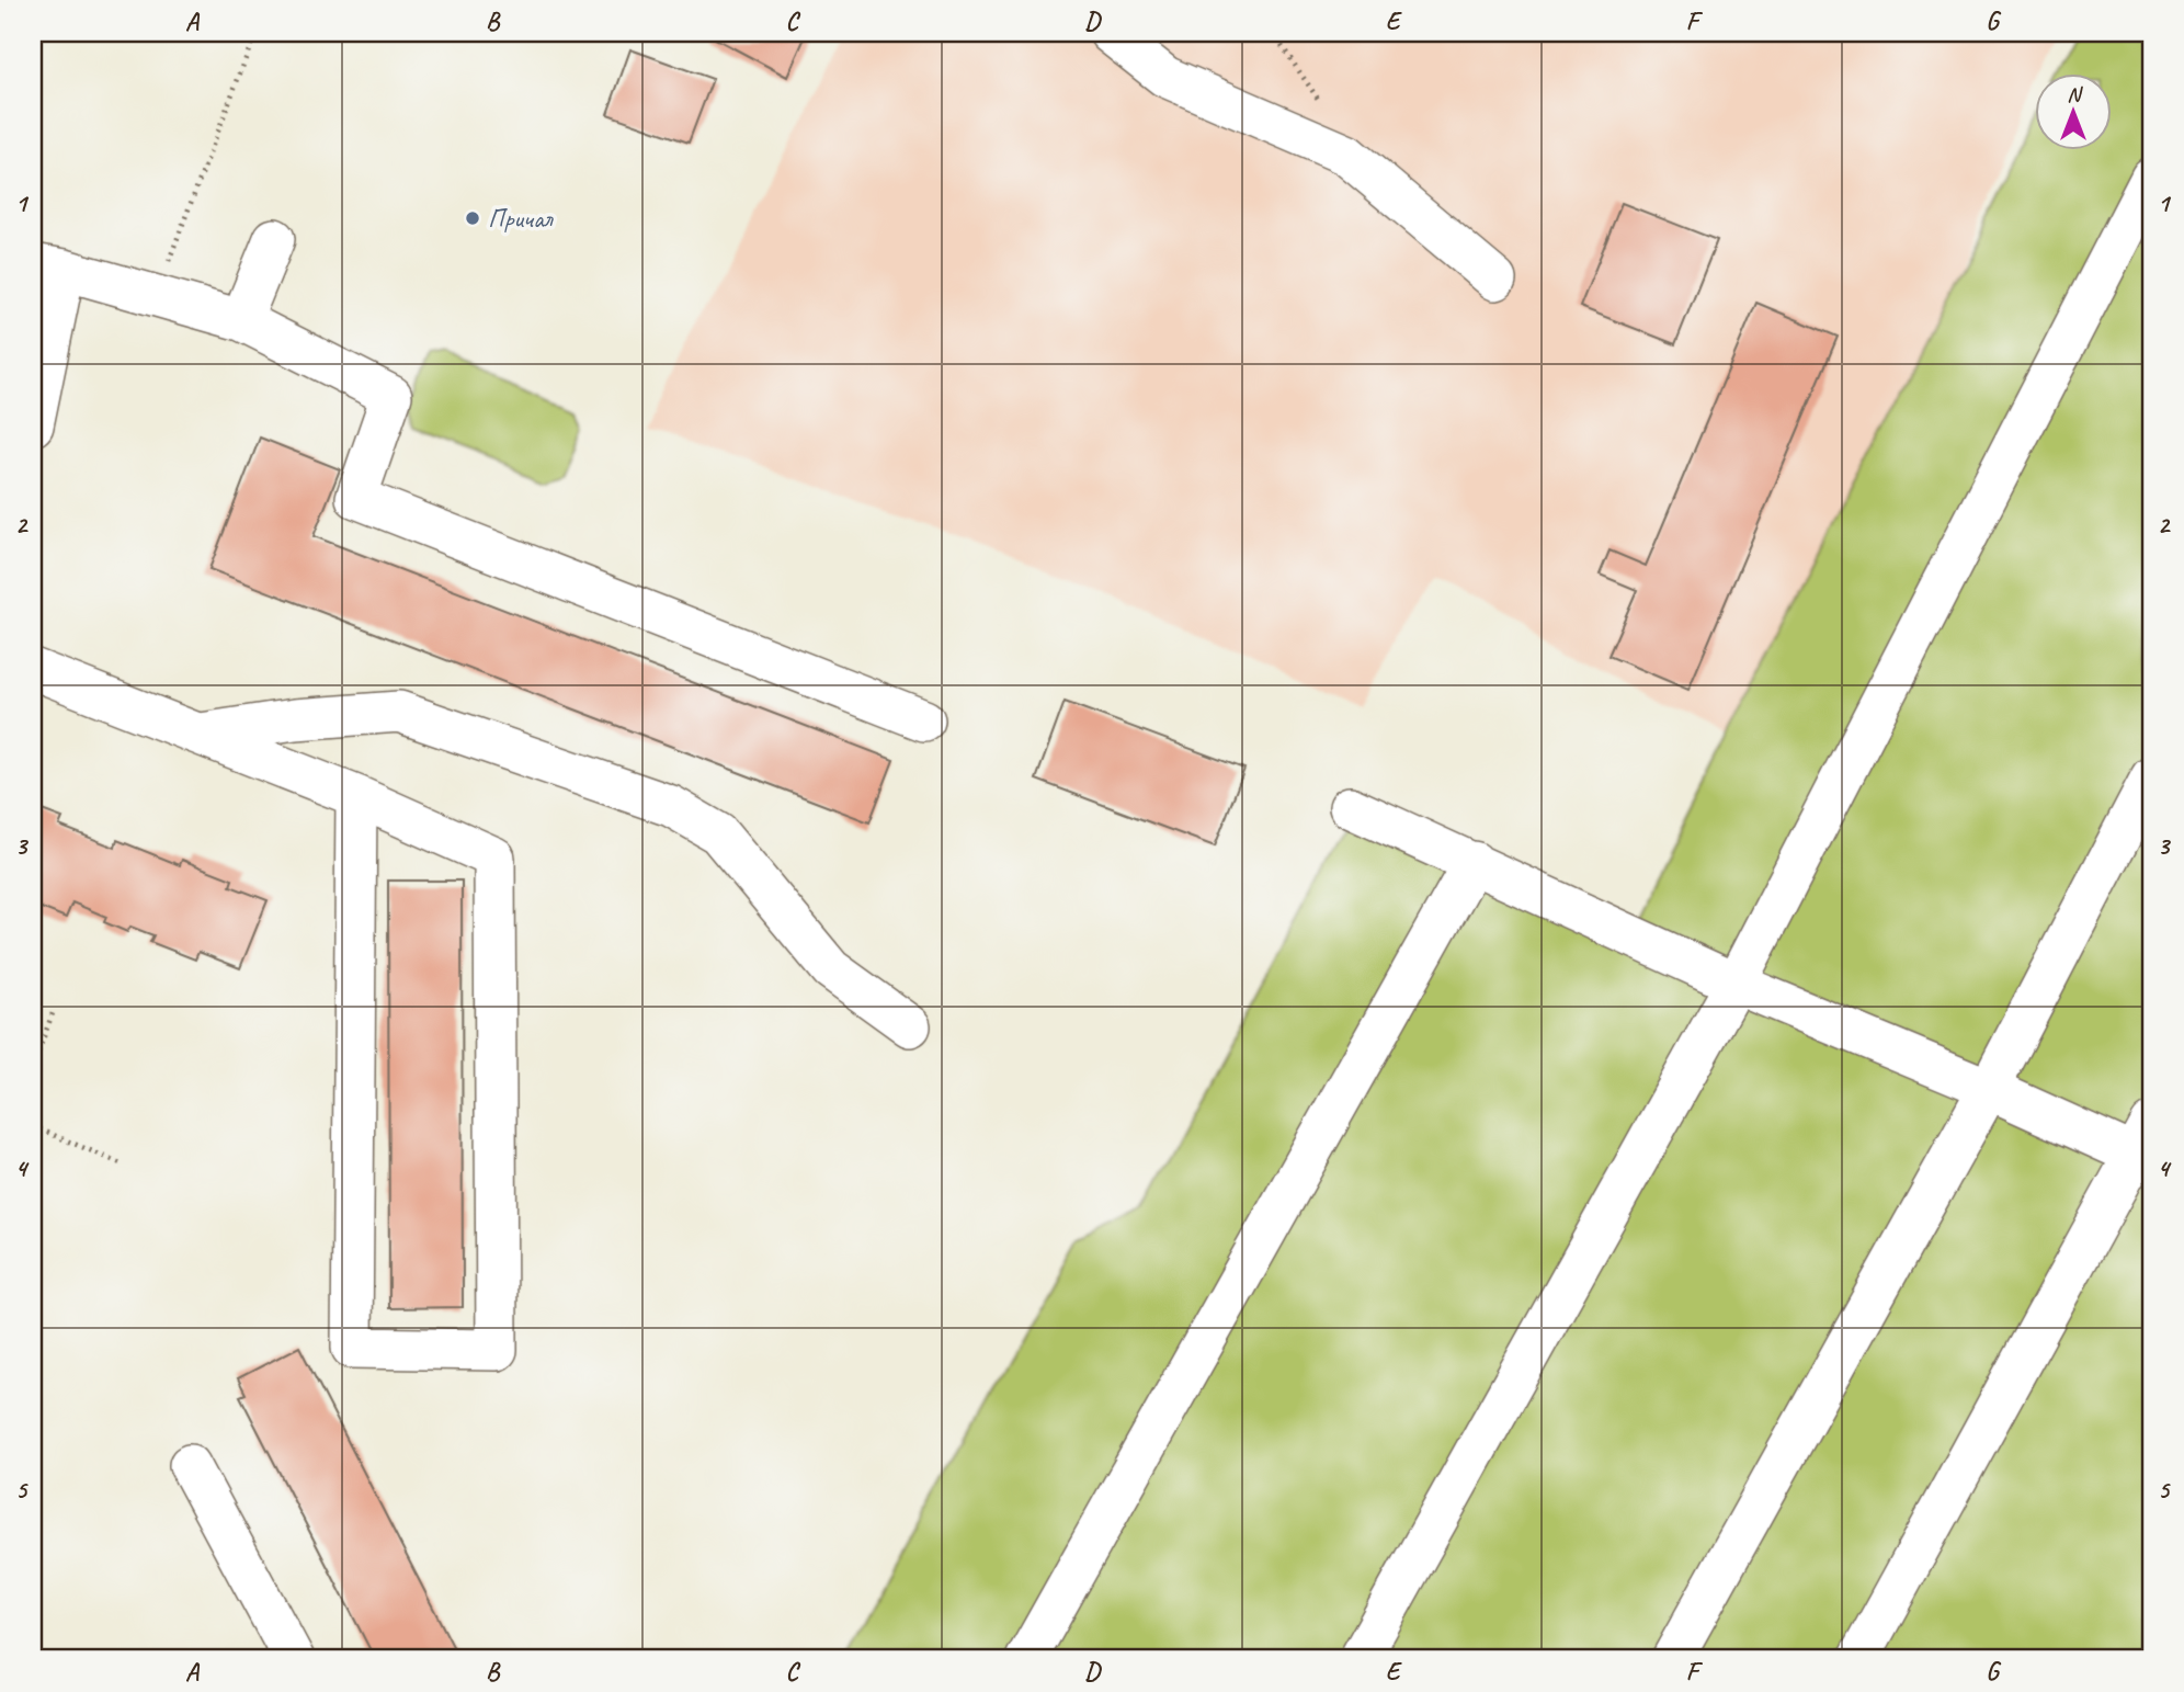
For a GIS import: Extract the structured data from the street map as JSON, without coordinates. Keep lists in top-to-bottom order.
{
  "places": ["Причал"],
  "north": "top",
  "grid": {
    "columns": [
      "A",
      "B",
      "C",
      "D",
      "E",
      "F",
      "G"
    ],
    "rows": [
      "1",
      "2",
      "3",
      "4",
      "5"
    ]
  }
}
